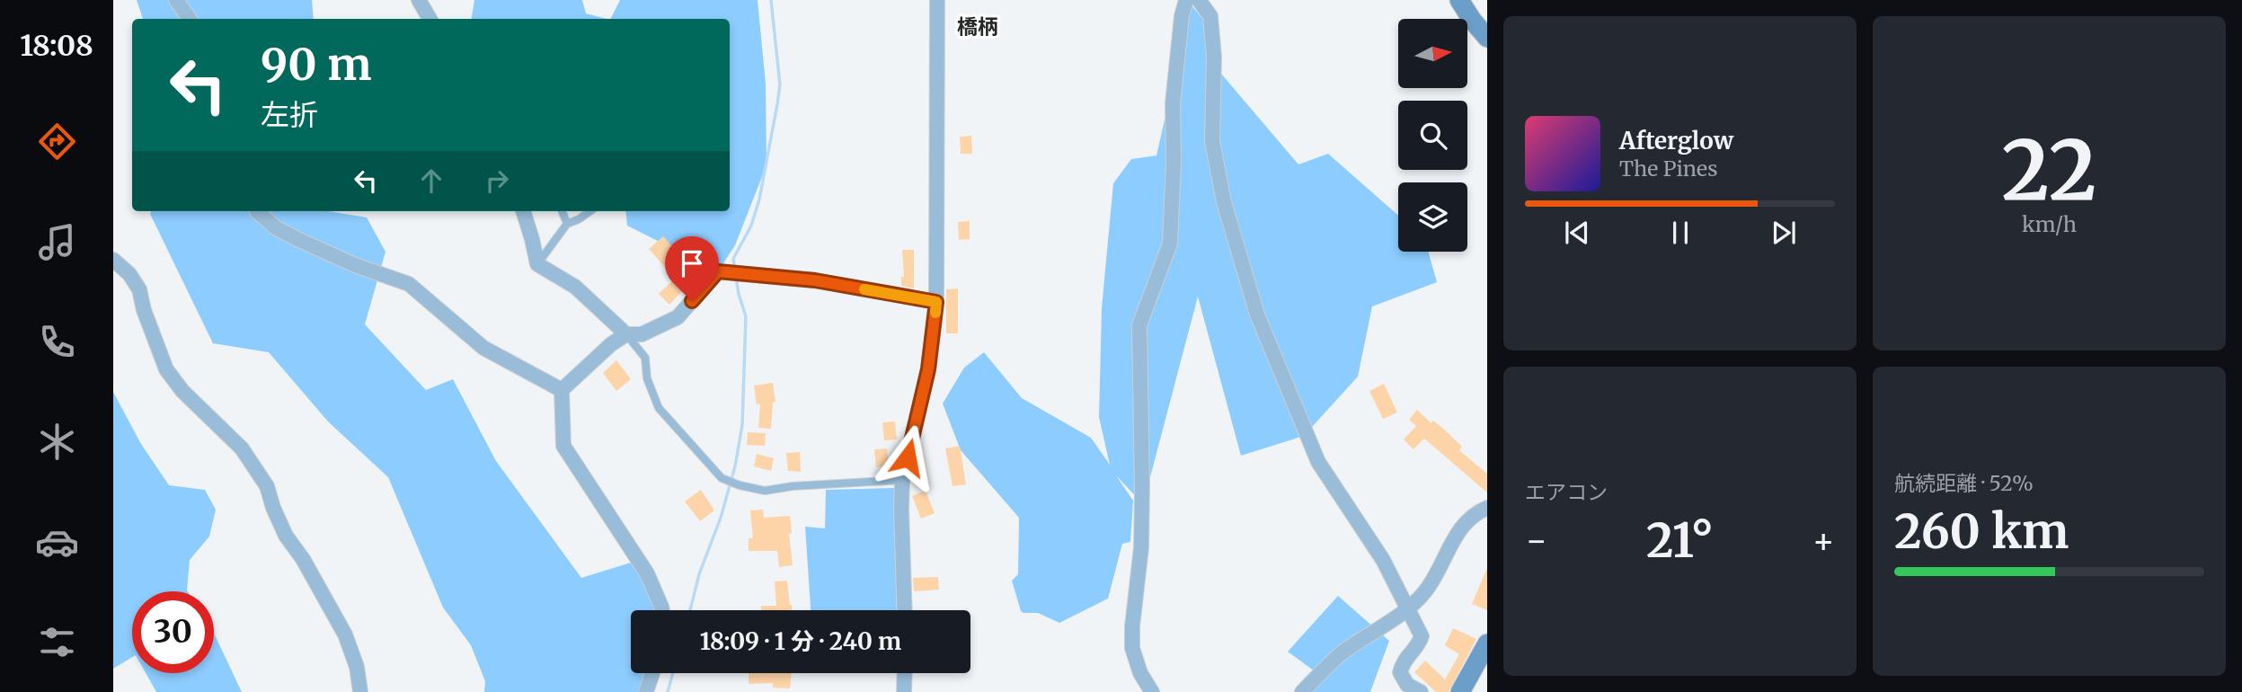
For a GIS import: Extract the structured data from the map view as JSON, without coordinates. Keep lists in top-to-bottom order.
{
  "districts": ["橋柄"],
  "north": "right",
  "page": {
    "tabs": "18:08",
    "tile": [
      ["22", "km/h"],
      "エアコン",
      ["航続距離 · 52%", "260 km"]
    ],
    "turn": ["90 m", "左折"],
    "song": ["Afterglow", "The Pines"],
    "heat": ["−", "21°", "+"],
    "limit": "30",
    "trip": "18:09 · 1 分 · 240 m"
  }
}
